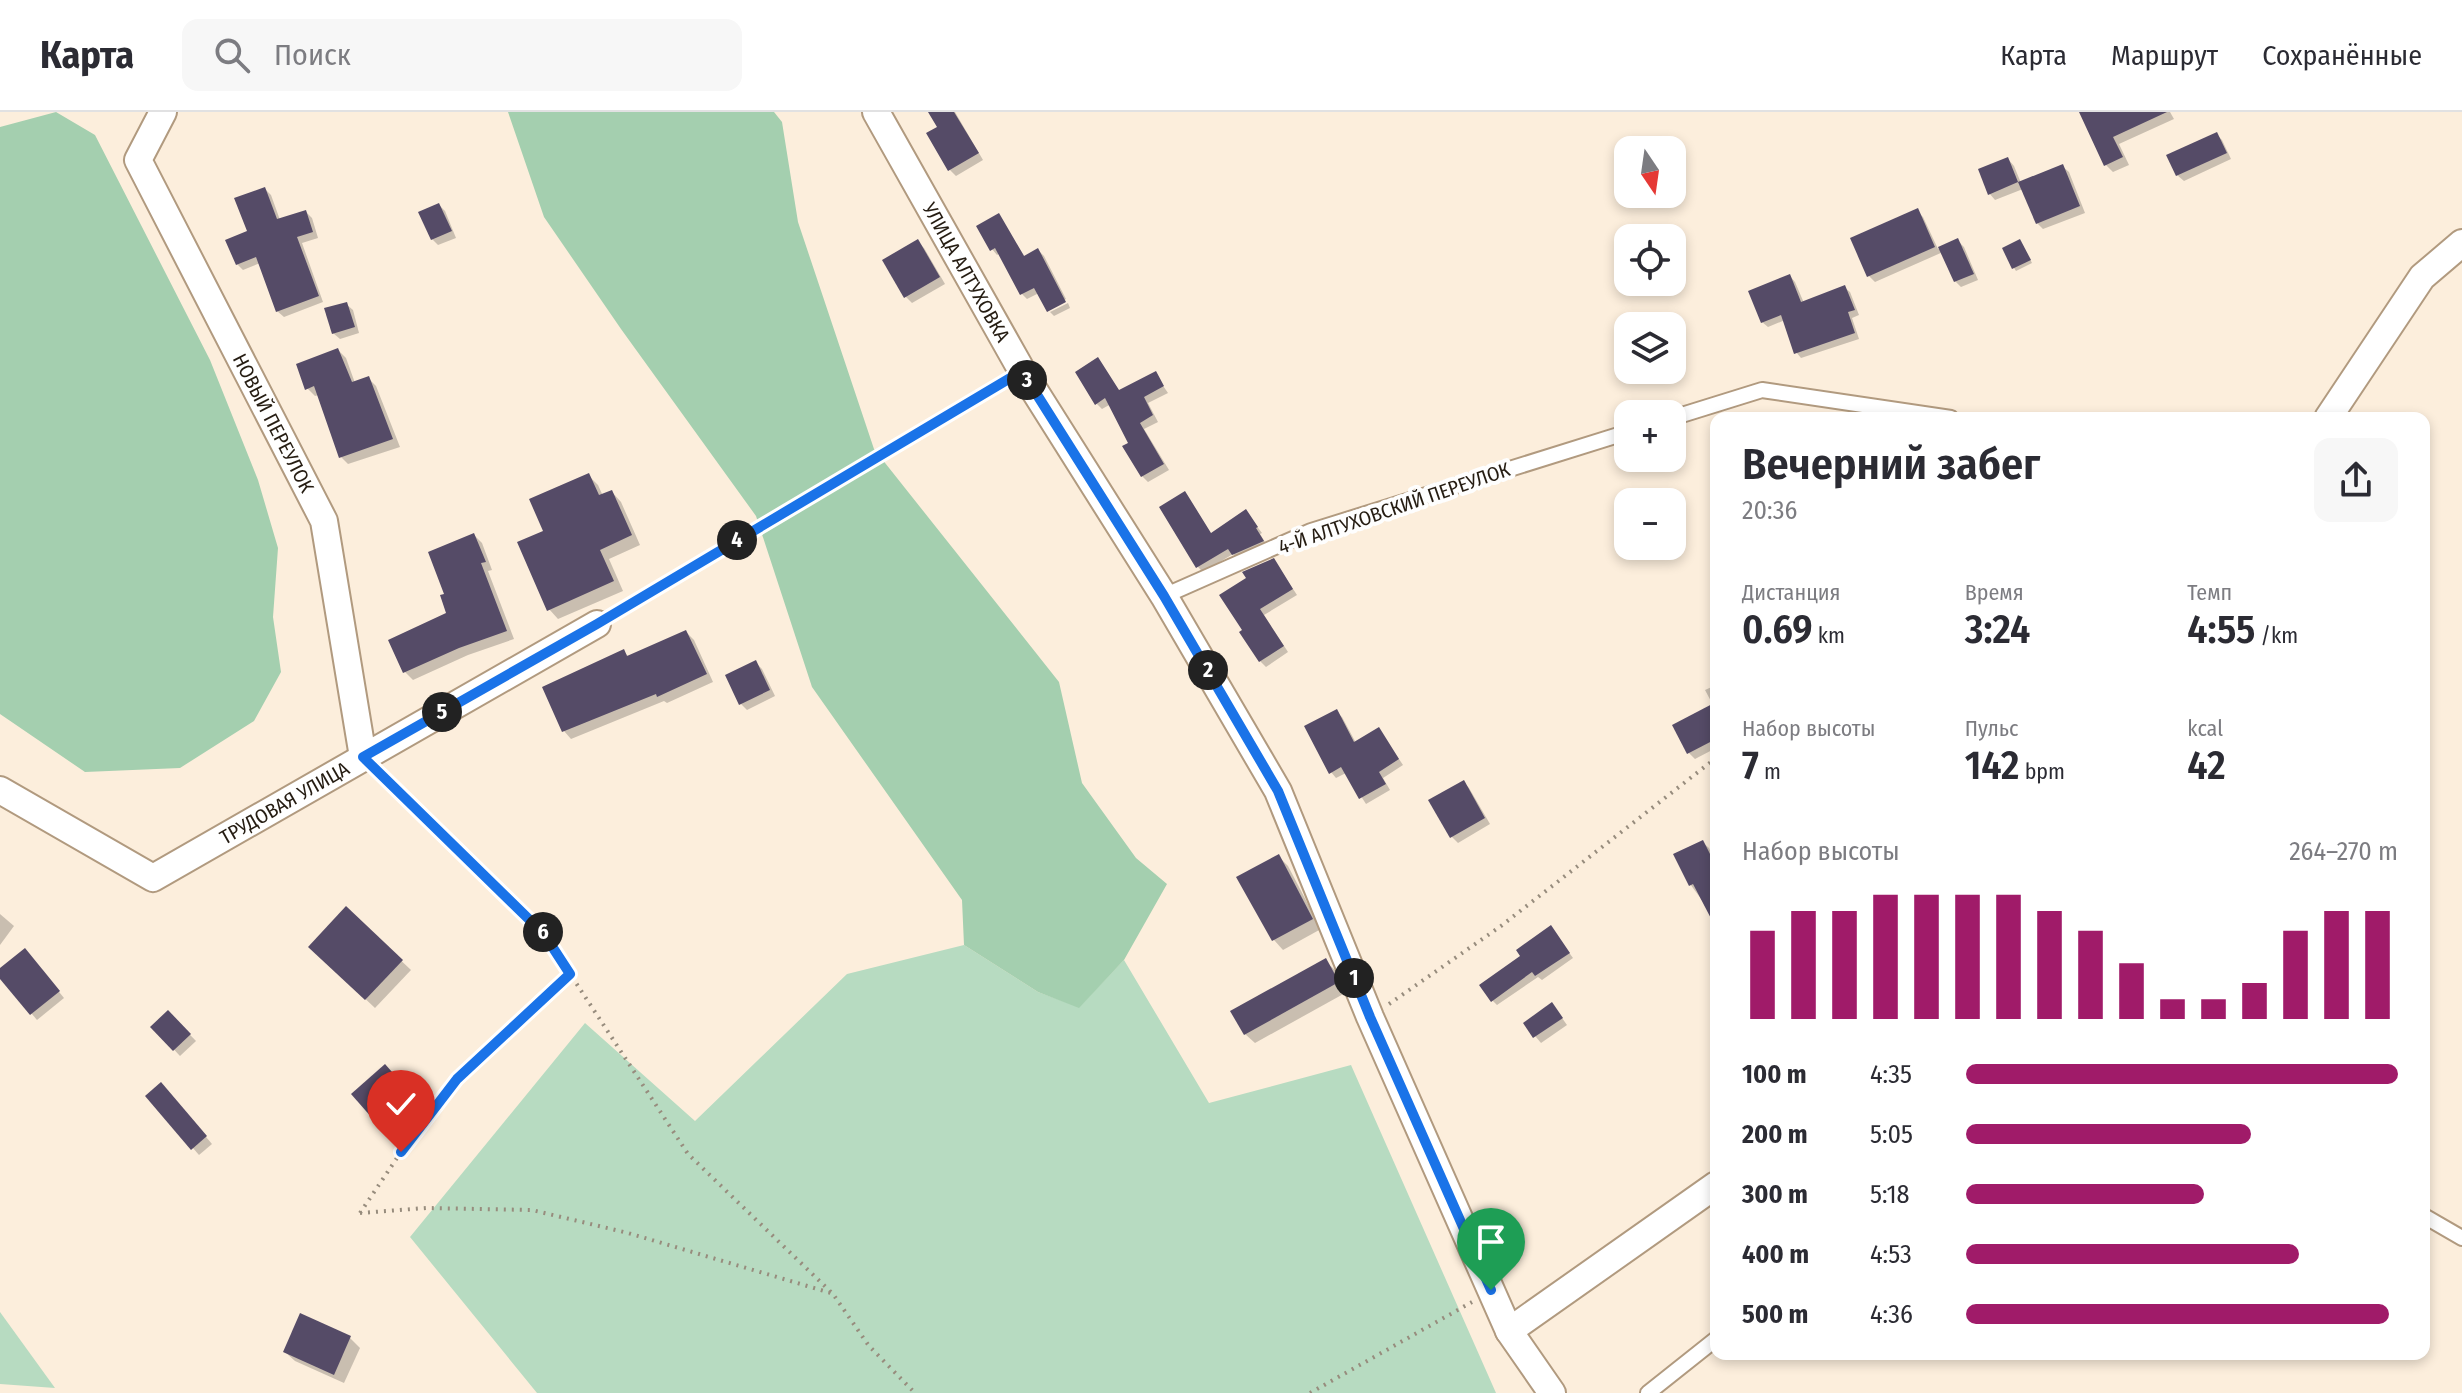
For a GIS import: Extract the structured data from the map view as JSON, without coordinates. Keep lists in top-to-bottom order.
{
  "streets": {
    "street": ["УЛИЦА АЛТУХОВКА", "НОВЫЙ ПЕРЕУЛОК", "ТРУДОВАЯ УЛИЦА"],
    "lane": ["4-Й АЛТУХОВСКИЙ ПЕРЕУЛОК"]
  },
  "crossings": [
    ["УЛИЦА АЛТУХОВКА", "4-Й АЛТУХОВСКИЙ ПЕРЕУЛОК"],
    ["НОВЫЙ ПЕРЕУЛОК", "ТРУДОВАЯ УЛИЦА"]
  ],
  "north": "bottom",
  "page": {
    "header": "Карта",
    "search": "Поиск",
    "nav": ["Карта", "Маршрут", "Сохранённые"],
    "map_buttons": ["+", "−"],
    "pins": [
      "3",
      "4",
      "2",
      "5",
      "6",
      "1"
    ],
    "heading": ["Вечерний забег", "20:36"],
    "stats": [
      ["Дистанция", "0.69 km"],
      ["Время", "3:24"],
      ["Темп", "4:55 /km"],
      ["Набор высоты", "7 m"],
      ["Пульс", "142 bpm"],
      ["kcal", "42"]
    ],
    "chart": ["Набор высоты", "264–270 m"],
    "list": [
      {
        "name": "100 m",
        "note": "4:35"
      },
      {
        "name": "200 m",
        "note": "5:05"
      },
      {
        "name": "300 m",
        "note": "5:18"
      },
      {
        "name": "400 m",
        "note": "4:53"
      },
      {
        "name": "500 m",
        "note": "4:36"
      }
    ]
  }
}
